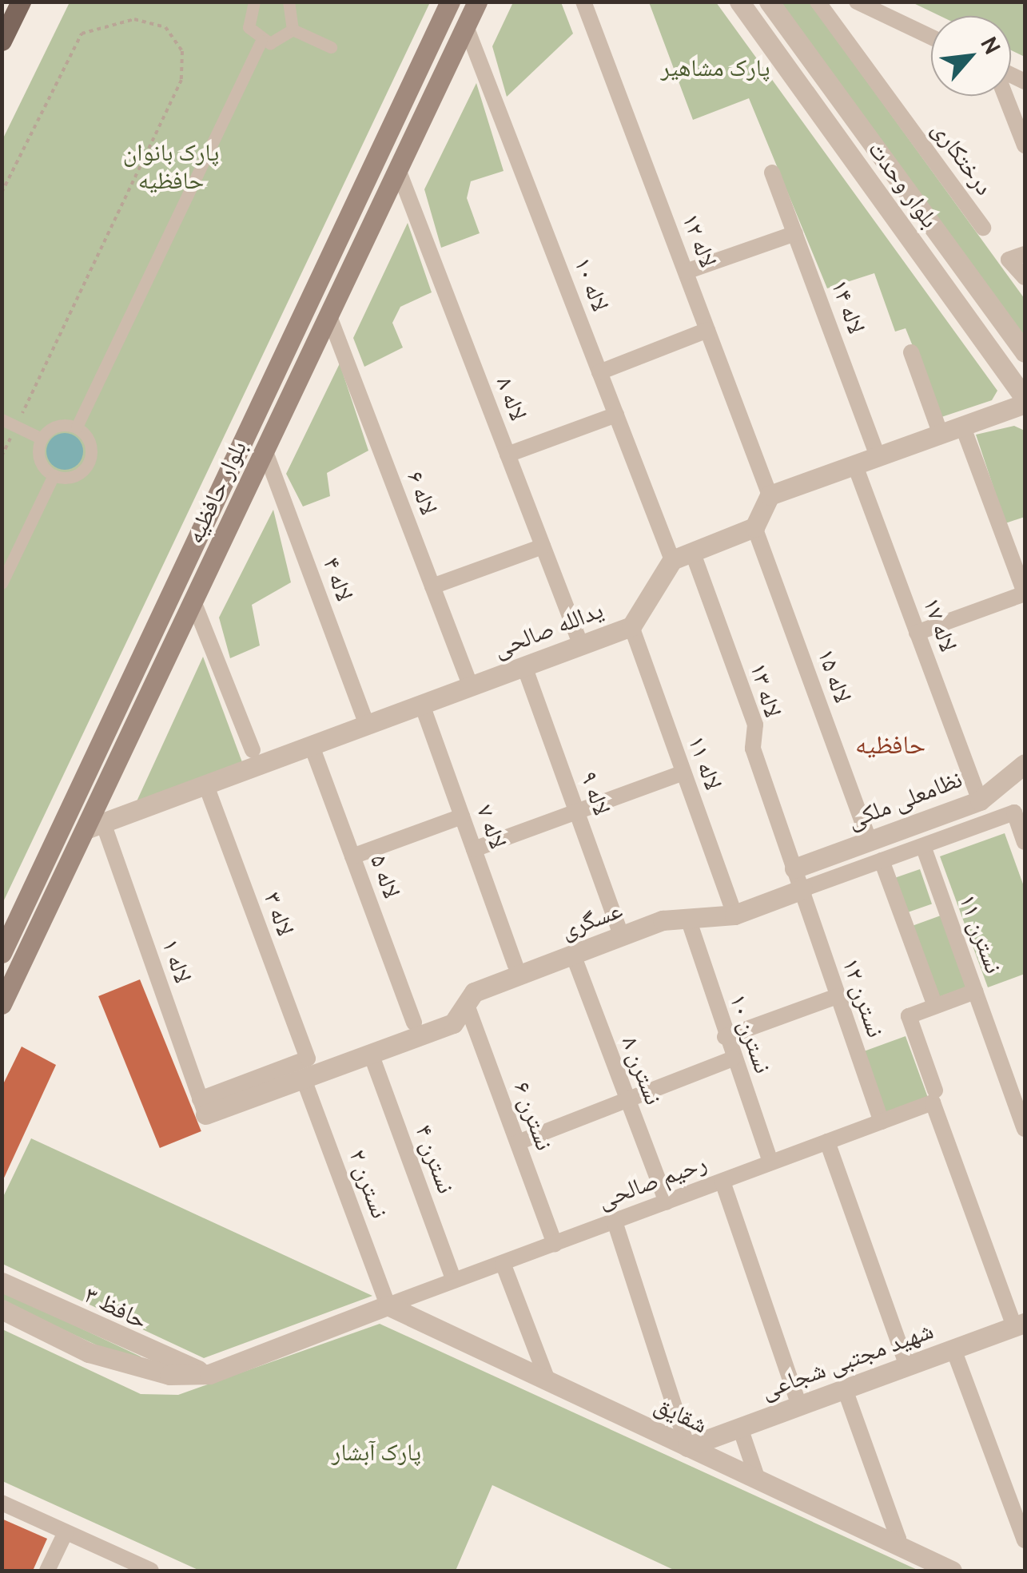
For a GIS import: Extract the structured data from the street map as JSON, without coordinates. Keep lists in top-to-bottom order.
{
  "streets": {
    "main road": ["بلوار حافظیه"],
    "street": [
      "درختکاری",
      "بلوار وحدت",
      "لاله ۱۲",
      "لاله ۱۰",
      "لاله ۱۴",
      "لاله ۸",
      "لاله ۶",
      "لاله ۴",
      "لاله ۱۷",
      "یدالله صالحی",
      "لاله ۱۵",
      "لاله ۱۳",
      "لاله ۱۱",
      "لاله ۹",
      "نظامعلی ملکی",
      "لاله ۷",
      "لاله ۵",
      "لاله ۳",
      "عسگری",
      "نسترن ۱۱",
      "لاله ۱",
      "نسترن ۱۲",
      "نسترن ۱۰",
      "نسترن ۸",
      "نسترن ۶",
      "نسترن ۴",
      "رحیم صالحی",
      "نسترن ۲",
      "حافظ ۳",
      "شهید مجتبی شجاعی",
      "شقایق"
    ]
  },
  "crossings": [
    ["لاله ۱۰", "بلوار حافظیه"],
    ["لاله ۱۰", "یدالله صالحی"],
    ["لاله ۸", "بلوار حافظیه"],
    ["لاله ۸", "یدالله صالحی"],
    ["بلوار حافظیه", "لاله ۶"],
    ["بلوار حافظیه", "لاله ۴"],
    ["بلوار حافظیه", "یدالله صالحی"],
    ["بلوار حافظیه", "لاله ۱"],
    ["لاله ۶", "یدالله صالحی"],
    ["لاله ۴", "یدالله صالحی"],
    ["لاله ۱۷", "نظامعلی ملکی"],
    ["یدالله صالحی", "لاله ۱۱"],
    ["یدالله صالحی", "لاله ۹"],
    ["یدالله صالحی", "لاله ۷"],
    ["یدالله صالحی", "لاله ۵"],
    ["یدالله صالحی", "لاله ۳"],
    ["یدالله صالحی", "لاله ۱"],
    ["لاله ۱۵", "نظامعلی ملکی"],
    ["لاله ۱۳", "نظامعلی ملکی"],
    ["لاله ۱۳", "عسگری"],
    ["لاله ۱۳", "نسترن ۱۲"],
    ["لاله ۱۱", "عسگری"],
    ["لاله ۹", "عسگری"],
    ["لاله ۳", "عسگری"],
    ["لاله ۳", "نسترن ۲"],
    ["عسگری", "نسترن ۱۱"],
    ["عسگری", "لاله ۱"],
    ["عسگری", "نسترن ۱۲"],
    ["عسگری", "نسترن ۱۰"],
    ["عسگری", "نسترن ۸"],
    ["عسگری", "نسترن ۶"],
    ["عسگری", "نسترن ۴"],
    ["عسگری", "نسترن ۲"],
    ["نسترن ۱۲", "رحیم صالحی"],
    ["نسترن ۱۰", "رحیم صالحی"],
    ["نسترن ۸", "رحیم صالحی"],
    ["نسترن ۶", "رحیم صالحی"],
    ["نسترن ۴", "رحیم صالحی"],
    ["رحیم صالحی", "نسترن ۲"],
    ["رحیم صالحی", "حافظ ۳"],
    ["رحیم صالحی", "شقایق"],
    ["نسترن ۲", "حافظ ۳"],
    ["نسترن ۲", "شقایق"],
    ["حافظ ۳", "شقایق"],
    ["شهید مجتبی شجاعی", "شقایق"]
  ],
  "districts": ["حافظیه"],
  "parks": ["پارک مشاهیر", "پارک بانوان حافظیه", "پارک آبشار"],
  "north": "top right"
}
